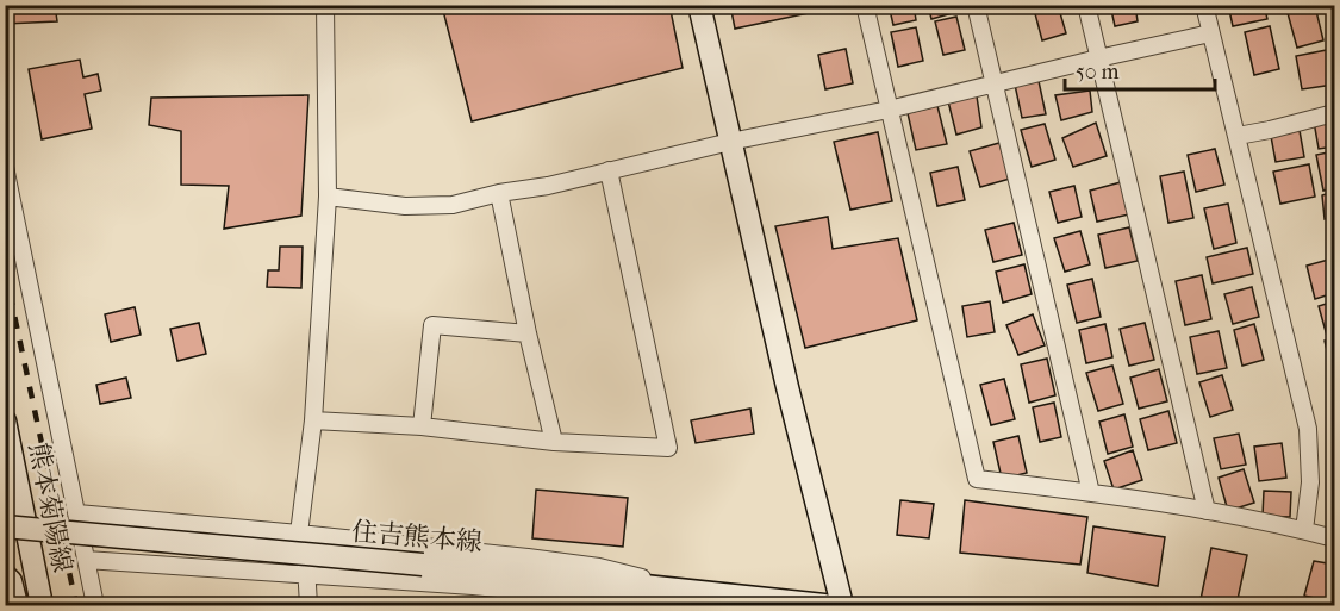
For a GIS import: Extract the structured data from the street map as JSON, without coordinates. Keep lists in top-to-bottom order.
{
  "streets": {
    "main road": ["熊本菊陽線", "住吉熊本線"]
  },
  "scale_bar": "50 m"
}
